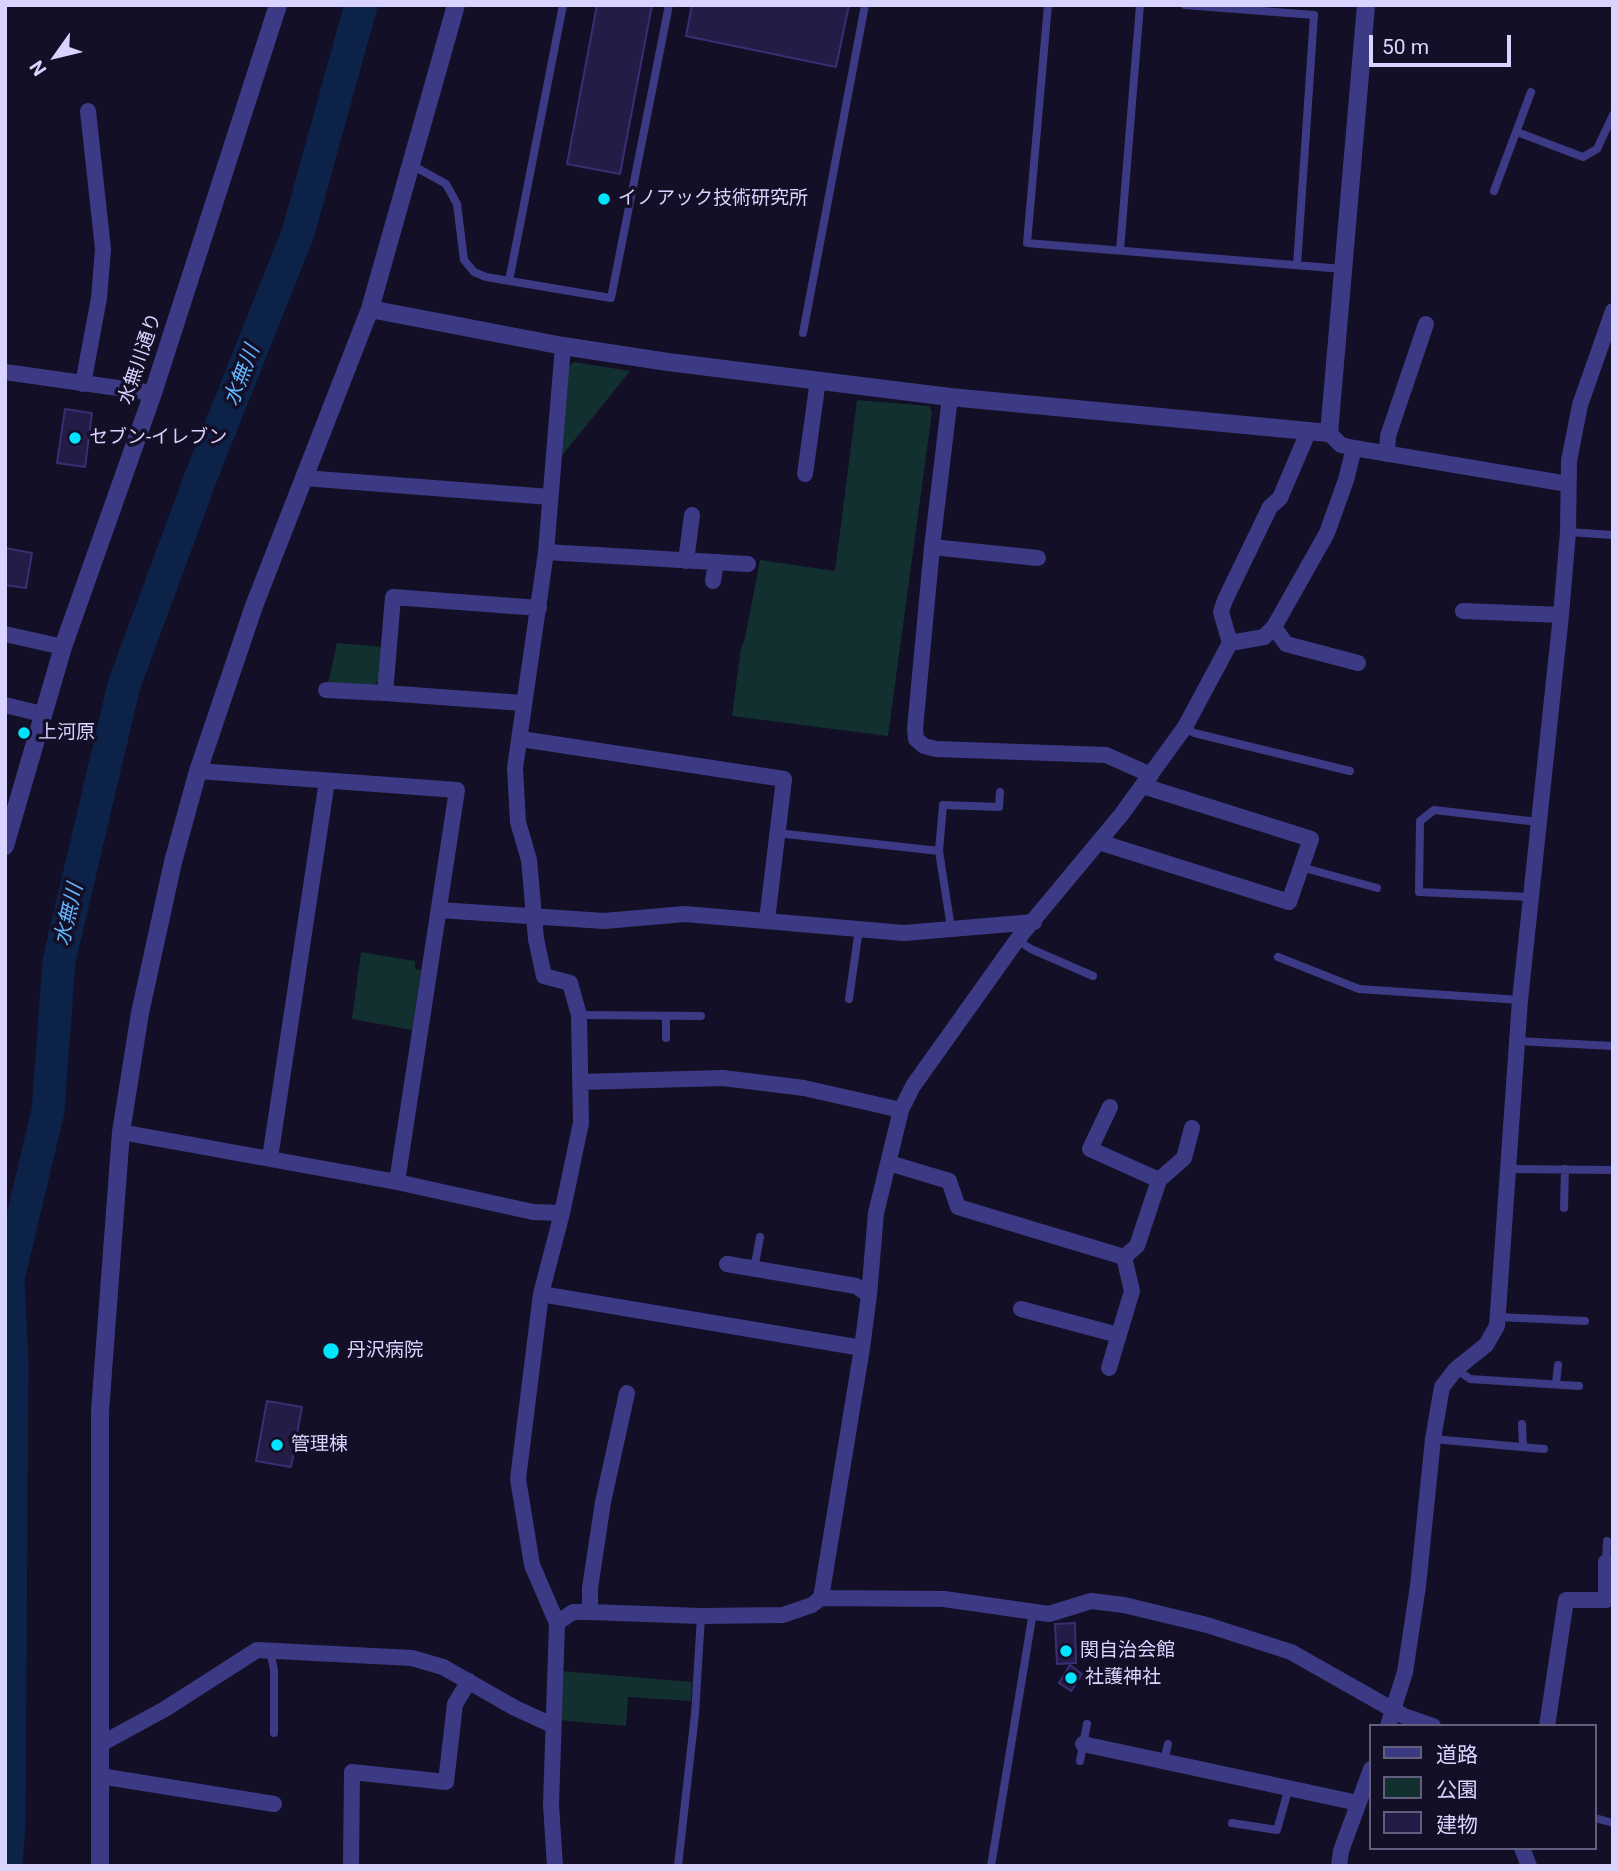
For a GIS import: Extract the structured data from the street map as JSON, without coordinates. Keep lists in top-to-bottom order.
{
  "streets": {
    "street": ["水無川通り"]
  },
  "water": ["水無川"],
  "places": [
    "イノアック技術研究所",
    "セブン-イレブン",
    "上河原",
    "丹沢病院",
    "管理棟",
    "関自治会館",
    "社護神社"
  ],
  "legend": ["道路", "公園", "建物"],
  "scale_bar": "50 m",
  "north": "bottom left"
}
